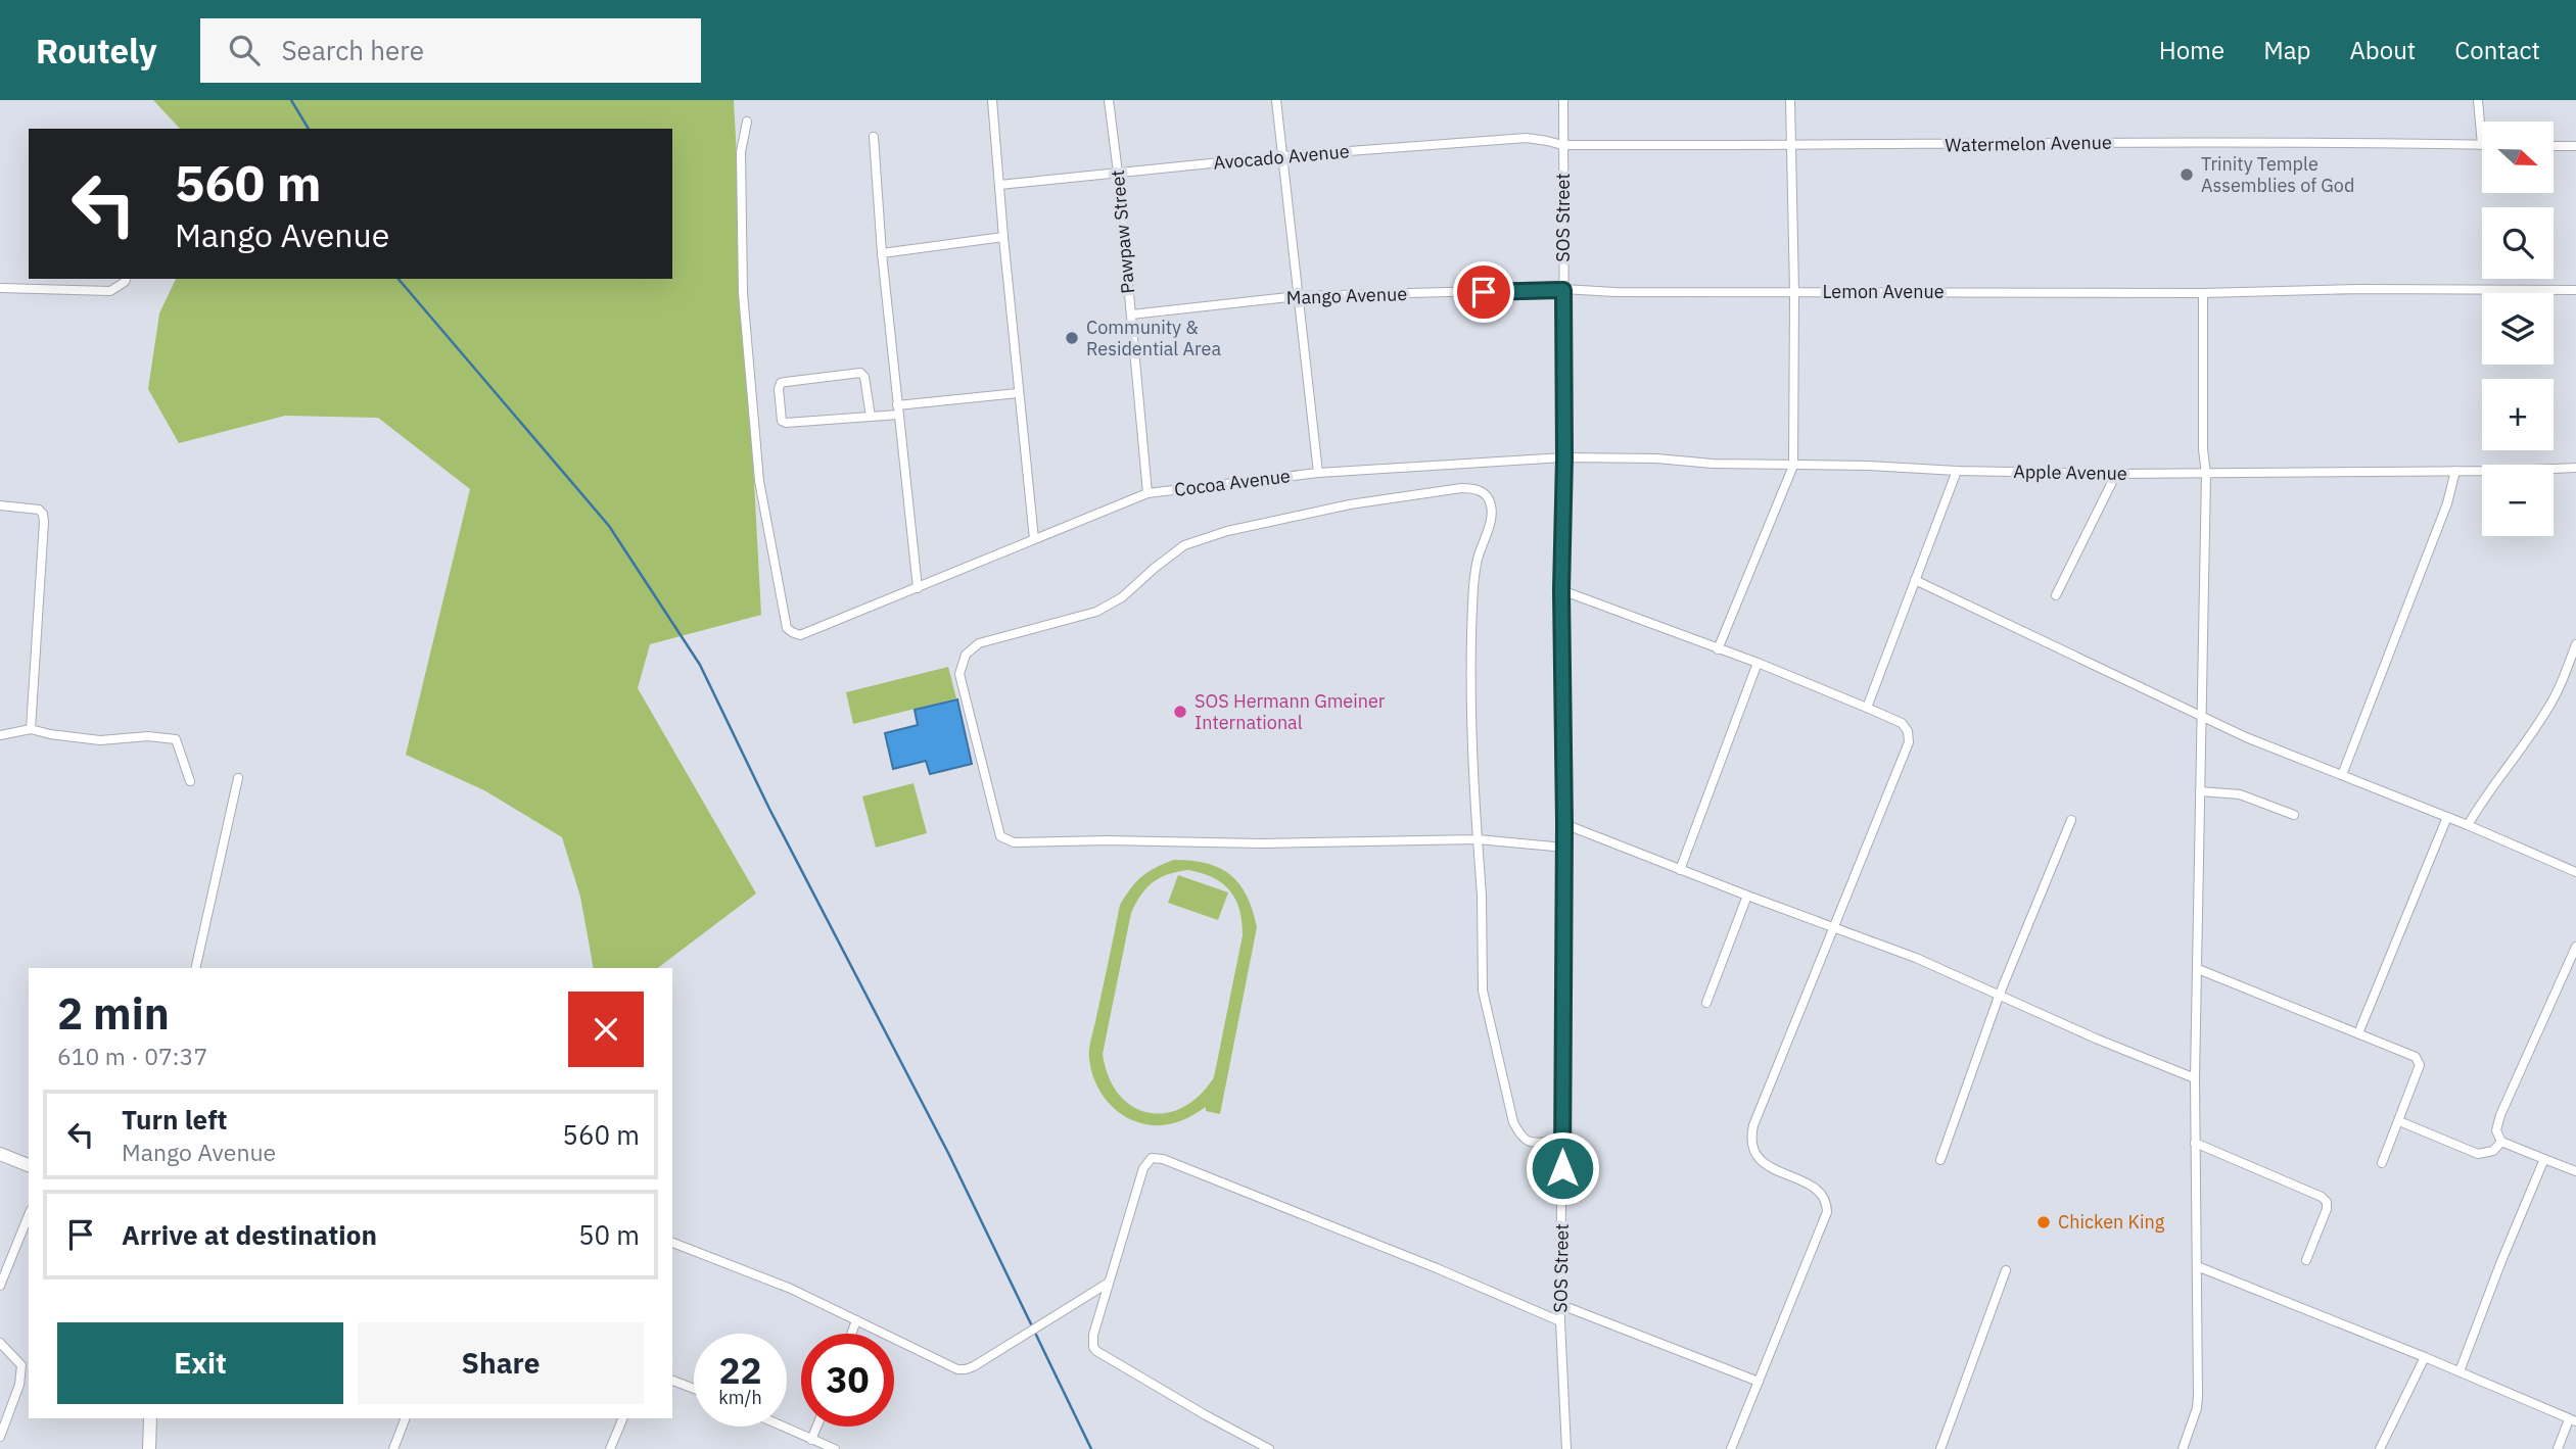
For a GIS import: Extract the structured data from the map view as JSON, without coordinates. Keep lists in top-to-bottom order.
{
  "streets": {
    "street": [
      "Watermelon Avenue",
      "Avocado Avenue",
      "SOS Street",
      "Pawpaw Street",
      "Lemon Avenue",
      "Mango Avenue",
      "Apple Avenue",
      "Cocoa Avenue"
    ]
  },
  "crossings": [
    ["Watermelon Avenue", "Avocado Avenue"],
    ["Watermelon Avenue", "SOS Street"],
    ["Avocado Avenue", "SOS Street"],
    ["Avocado Avenue", "Pawpaw Street"],
    ["SOS Street", "Lemon Avenue"],
    ["SOS Street", "Mango Avenue"],
    ["SOS Street", "Apple Avenue"],
    ["SOS Street", "Cocoa Avenue"],
    ["Pawpaw Street", "Mango Avenue"],
    ["Pawpaw Street", "Cocoa Avenue"],
    ["Lemon Avenue", "Mango Avenue"],
    ["Apple Avenue", "Cocoa Avenue"]
  ],
  "places": [
    "Trinity Temple Assemblies of God",
    "Community & Residential Area",
    "SOS Hermann Gmeiner International",
    "Chicken King"
  ],
  "north": "right",
  "page": {
    "header": "Routely",
    "search": "Search here",
    "nav": [
      "Home",
      "Map",
      "About",
      "Contact"
    ],
    "map_buttons": ["+", "−"],
    "turn": ["560 m", "Mango Avenue"],
    "heading": ["2 min", "610 m · 07:37"],
    "list": [
      {
        "name": "Turn left",
        "note": "Mango Avenue",
        "value": "560 m"
      },
      {
        "name": "Arrive at destination",
        "value": "50 m"
      }
    ],
    "buttons": ["Exit", "Share"],
    "speed": "22 km/h",
    "limit": "30"
  }
}
